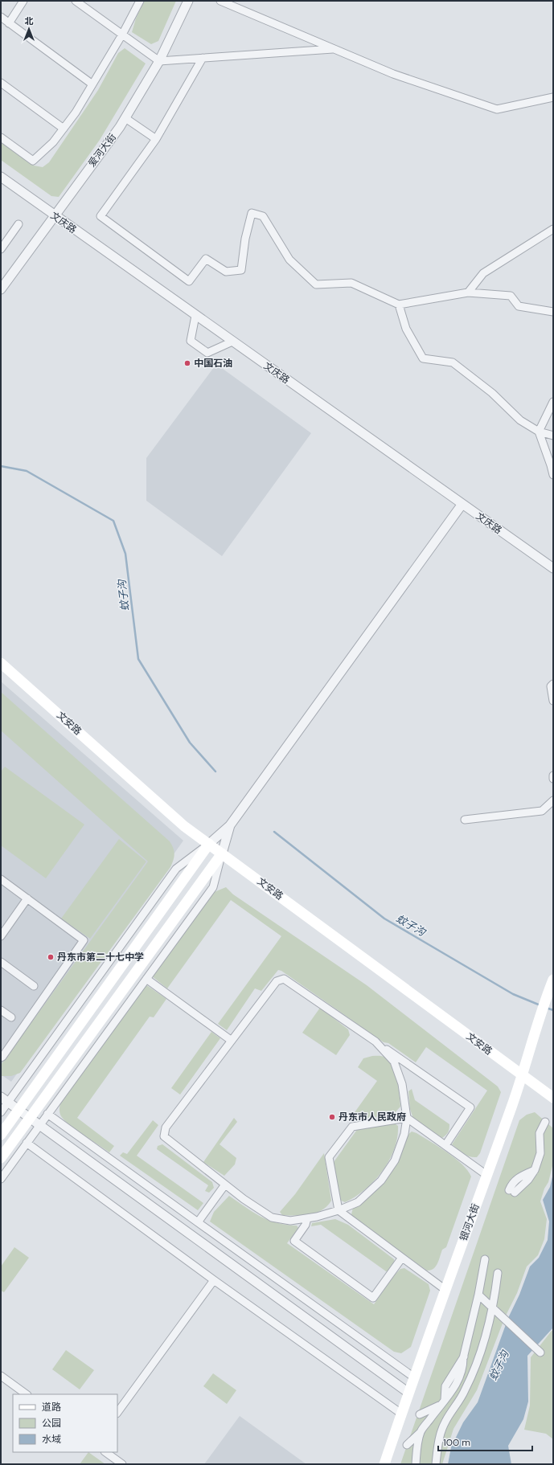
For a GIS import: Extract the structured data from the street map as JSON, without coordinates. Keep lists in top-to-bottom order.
{
  "streets": {
    "main road": ["文安路", "银河大街"],
    "street": ["爱河大街", "文庆路"]
  },
  "crossings": [
    ["爱河大街", "文庆路"],
    ["文安路", "银河大街"]
  ],
  "water": ["蚊子沟"],
  "places": ["中国石油", "丹东市第二十七中学", "丹东市人民政府"],
  "legend": ["道路", "公园", "水域"],
  "scale_bar": "100 m",
  "north": "top"
}
